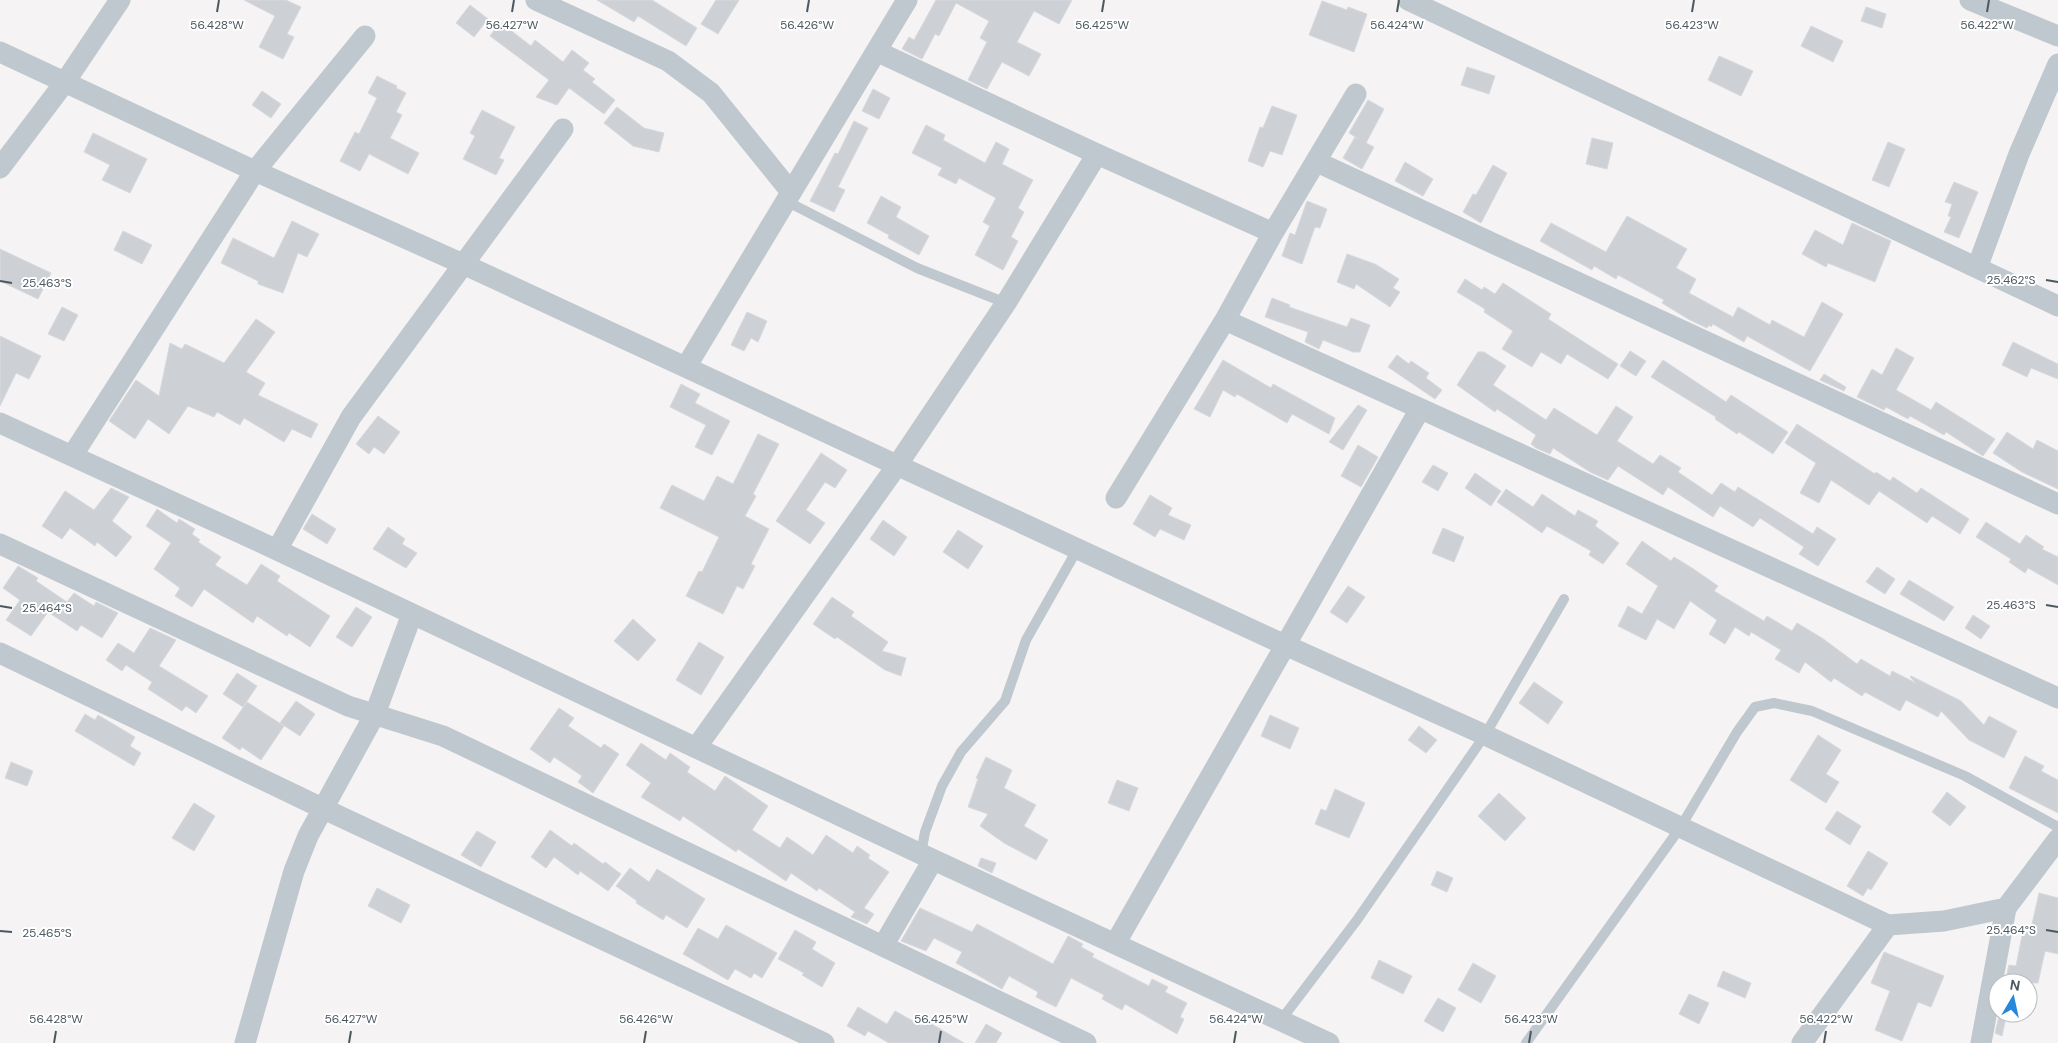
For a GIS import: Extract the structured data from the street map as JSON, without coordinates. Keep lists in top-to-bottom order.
{
  "north": "top",
  "coordinates": [
    "56.428°W",
    "56.427°W",
    "56.426°W",
    "56.425°W",
    "56.424°W",
    "56.423°W",
    "56.422°W",
    "25.462°S",
    "25.463°S",
    "25.464°S",
    "25.465°S"
  ]
}
